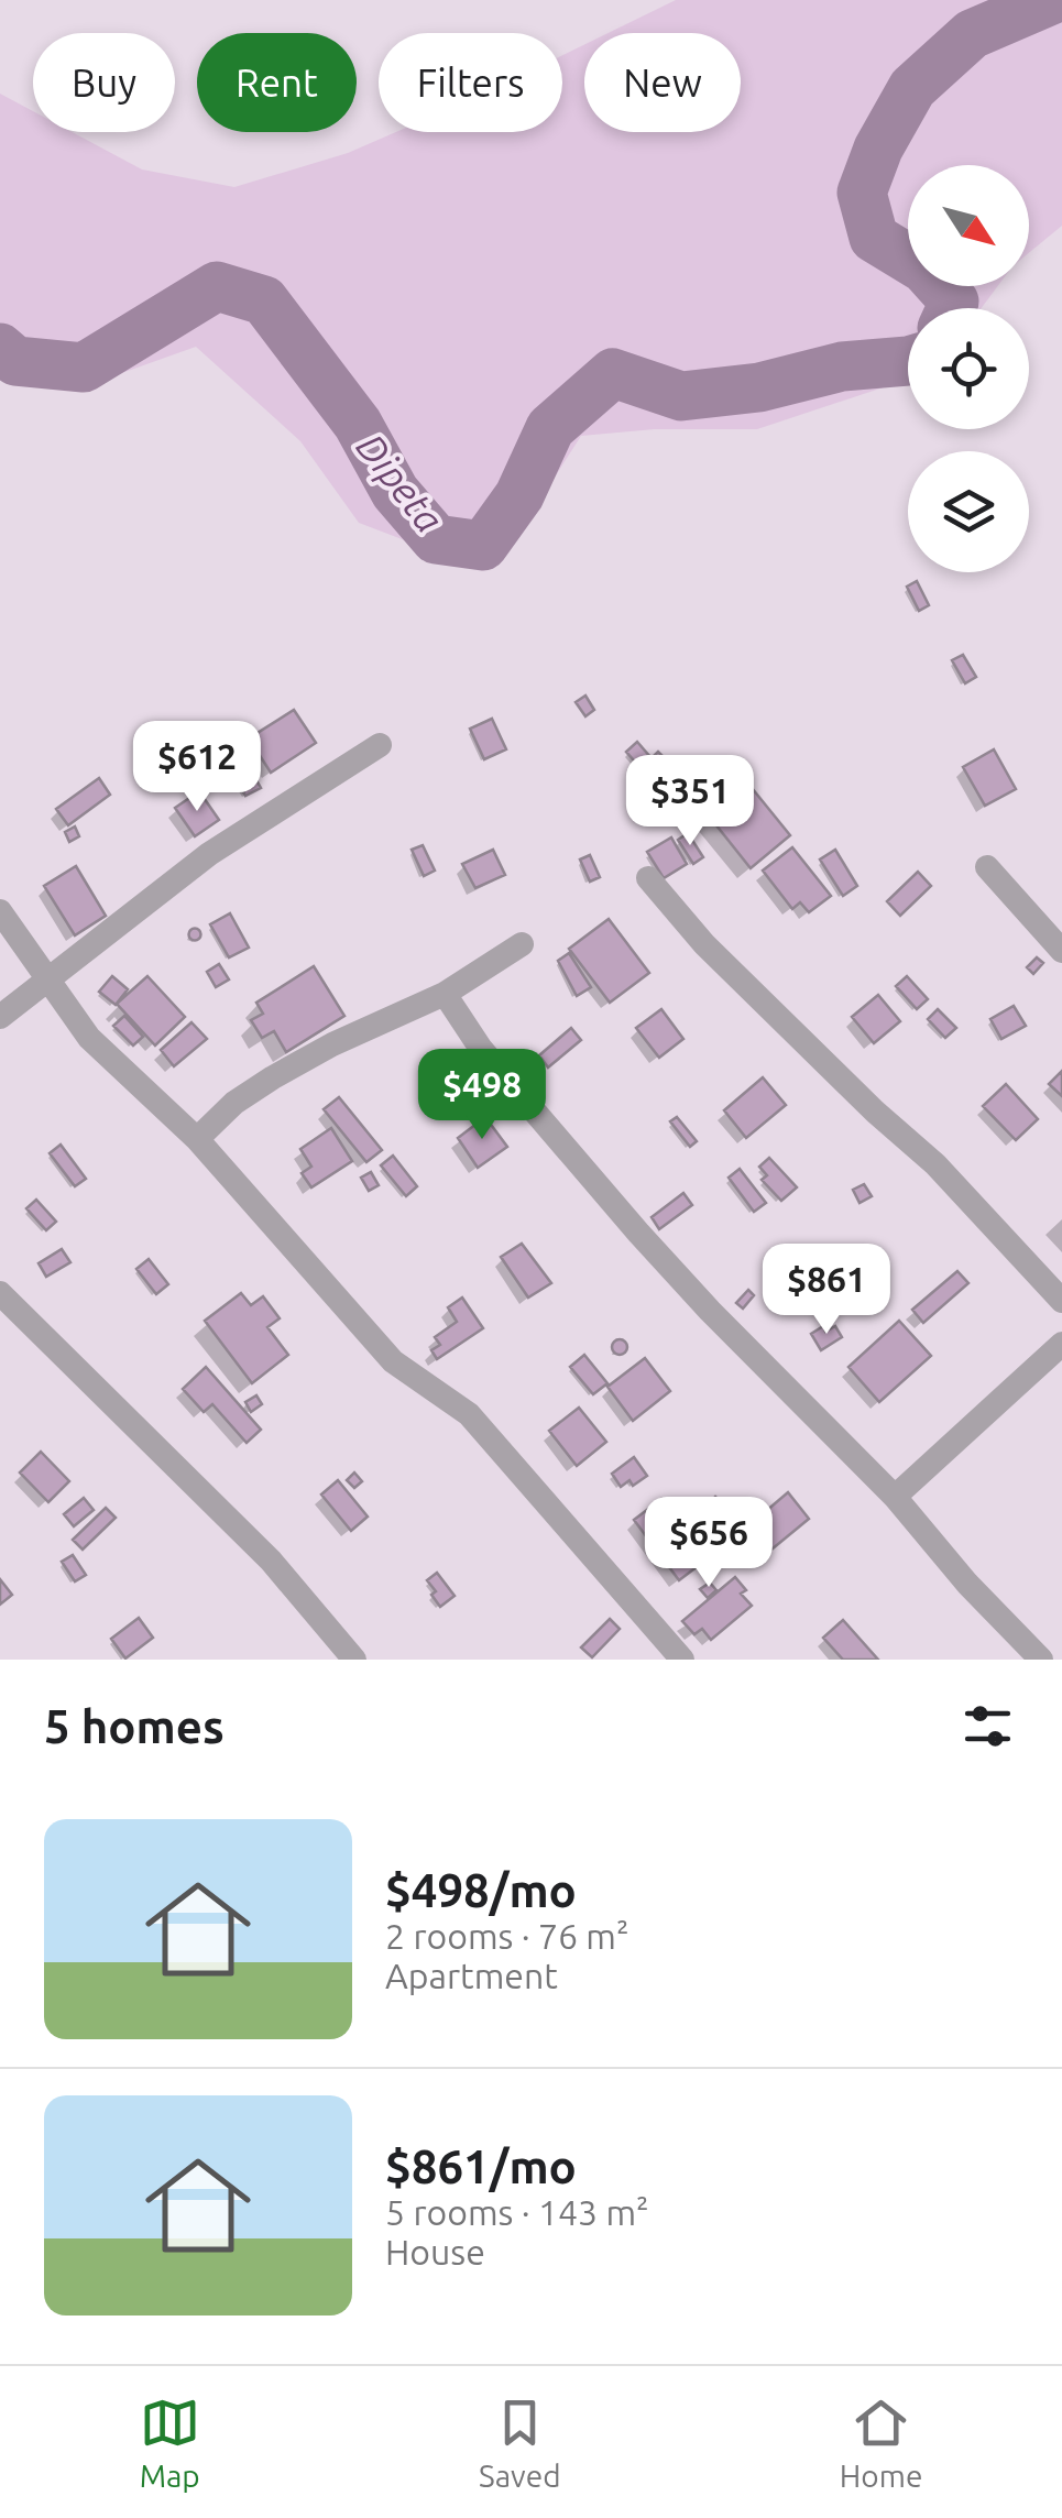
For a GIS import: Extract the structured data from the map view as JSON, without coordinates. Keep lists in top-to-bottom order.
{
  "water": ["Dipeta"],
  "north": "bottom right",
  "page": {
    "chip": [
      "Buy",
      "Rent",
      "Filters",
      "New"
    ],
    "price": [
      "$612",
      "$351",
      "$498",
      "$861",
      "$656"
    ],
    "heading": "5 homes",
    "list": [
      {
        "name": "$498/mo",
        "note": "2 rooms · 76 m² · Apartment"
      },
      {
        "name": "$861/mo",
        "note": "5 rooms · 143 m² · House"
      }
    ],
    "tabs": ["Map", "Saved", "Home"]
  }
}
